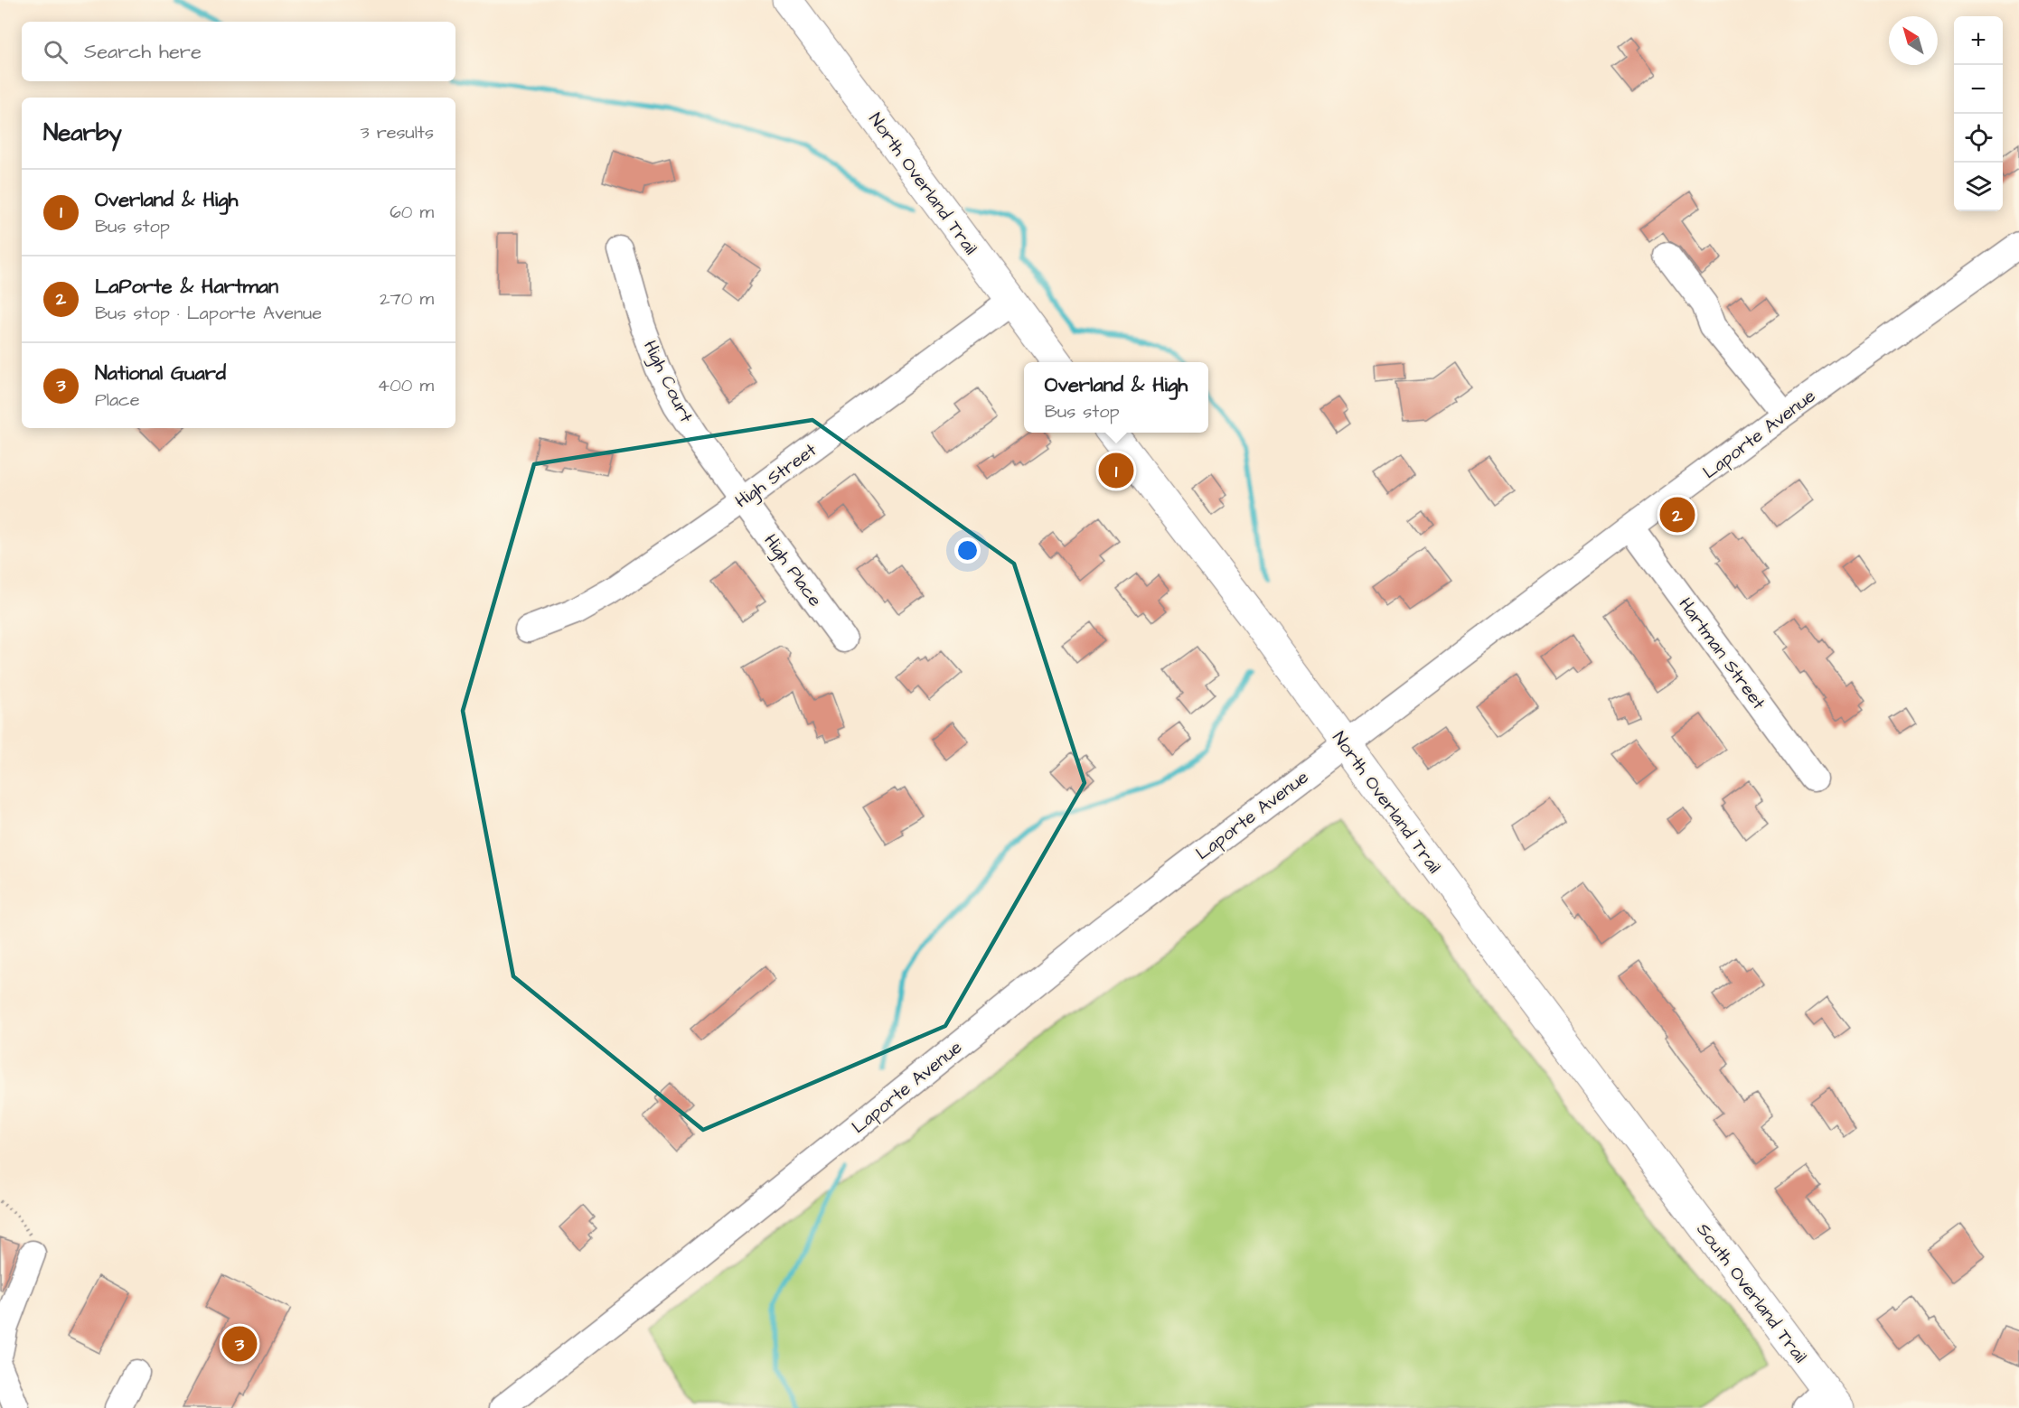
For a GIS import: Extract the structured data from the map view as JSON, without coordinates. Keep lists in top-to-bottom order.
{
  "streets": {
    "main road": ["North Overland Trail", "South Overland Trail"],
    "street": [
      "High Court",
      "Laporte Avenue",
      "High Street",
      "High Place",
      "Hartman Street"
    ]
  },
  "crossings": [
    ["North Overland Trail", "Laporte Avenue"],
    ["North Overland Trail", "High Street"],
    ["North Overland Trail", "South Overland Trail"],
    ["High Court", "High Street"],
    ["High Court", "High Place"],
    ["Laporte Avenue", "Hartman Street"],
    ["High Street", "High Place"]
  ],
  "north": "top left",
  "page": {
    "map_buttons": ["+", "−"],
    "search": "Search here",
    "heading": ["Nearby", "3 results"],
    "list": [
      {
        "mark": "1",
        "name": "Overland & High",
        "note": "Bus stop",
        "value": "60 m"
      },
      {
        "mark": "2",
        "name": "LaPorte & Hartman",
        "note": "Bus stop · Laporte Avenue",
        "value": "270 m"
      },
      {
        "mark": "3",
        "name": "National Guard",
        "note": "Place",
        "value": "400 m"
      }
    ],
    "popup": ["Overland & High", "Bus stop"],
    "pins": ["1", "2", "3"]
  }
}
